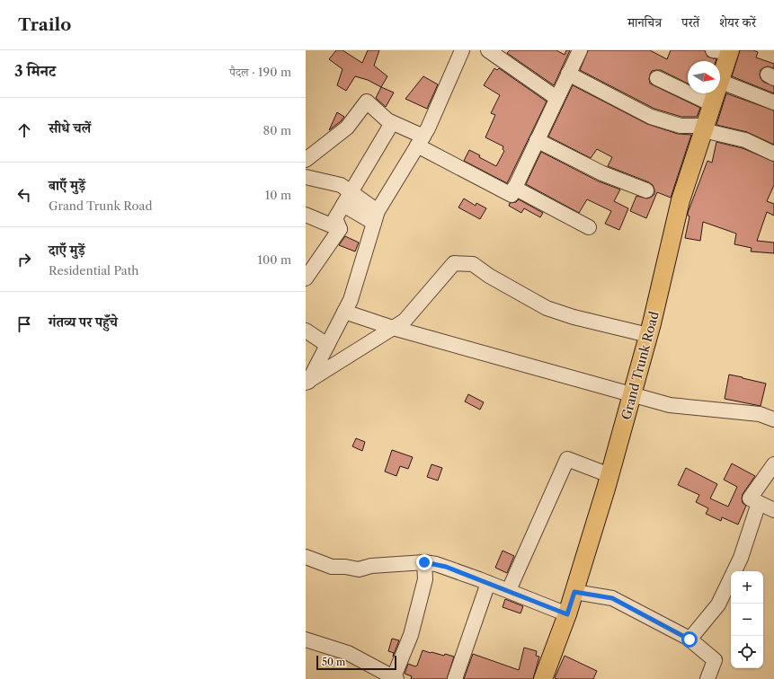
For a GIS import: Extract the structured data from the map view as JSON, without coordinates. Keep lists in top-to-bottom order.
{
  "streets": {
    "main road": ["Grand Trunk Road"]
  },
  "scale_bar": "50 m",
  "north": "right",
  "page": {
    "header": "Trailo",
    "nav": ["मानचित्र", "परतें", "शेयर करें"],
    "heading": ["3 मिनट", "पैदल · 190 m"],
    "list": [
      ["सीधे चलें", "80 m"],
      ["बाएँ मुड़ें", "Grand Trunk Road", "10 m"],
      ["दाएँ मुड़ें", "Residential Path", "100 m"],
      "गंतव्य पर पहुँचे"
    ],
    "map_buttons": ["+", "−"],
    "scale": "50 m"
  }
}
